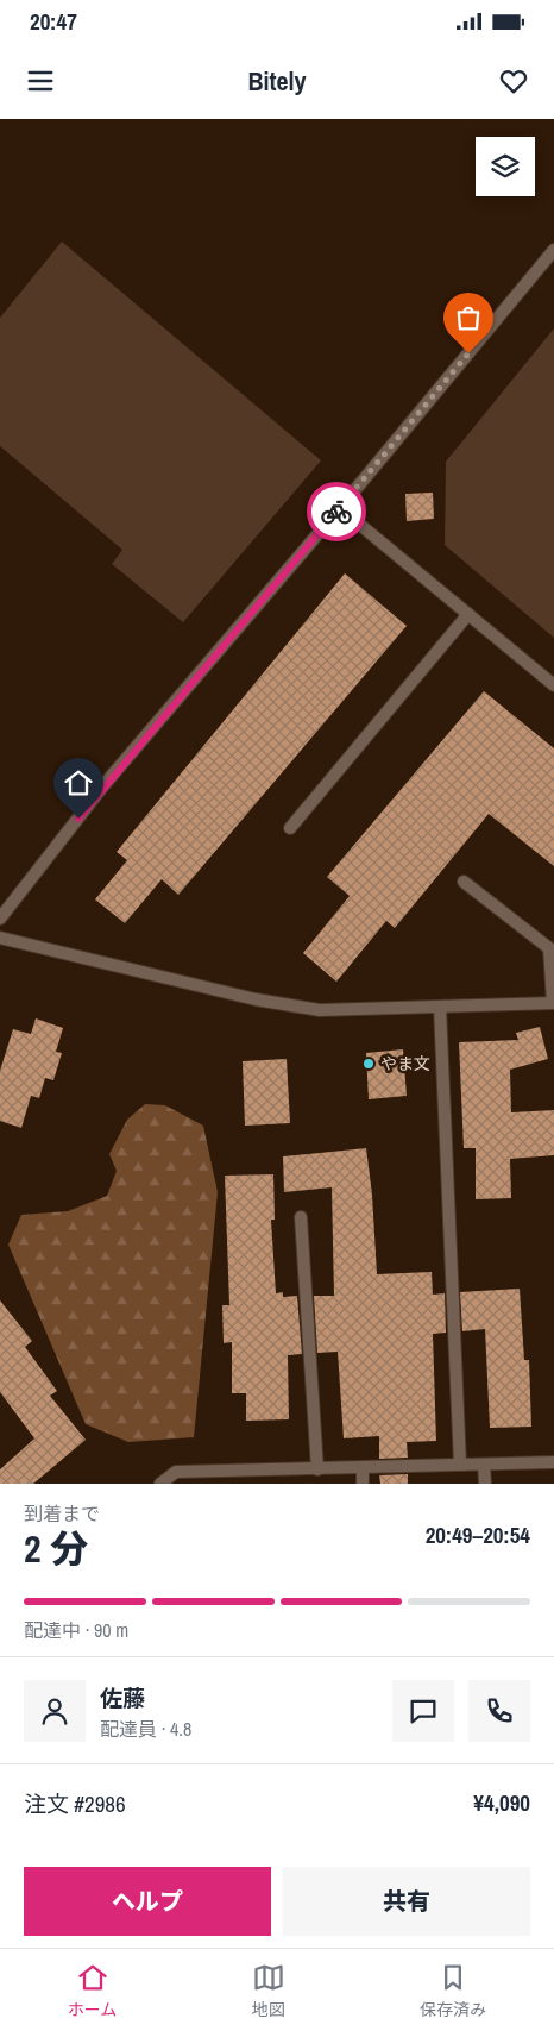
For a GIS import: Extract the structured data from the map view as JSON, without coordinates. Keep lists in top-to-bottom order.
{
  "places": ["やま文"],
  "page": {
    "status": "20:47",
    "header": "Bitely",
    "heading": ["2 分", "到着まで", "20:49–20:54"],
    "panel": [
      "佐藤",
      "配達員 · 4.8",
      "注文 #2986",
      "¥4,090"
    ],
    "bar": "配達中 · 90 m",
    "buttons": ["ヘルプ", "共有"],
    "tabs": ["ホーム", "地図", "保存済み"]
  }
}
